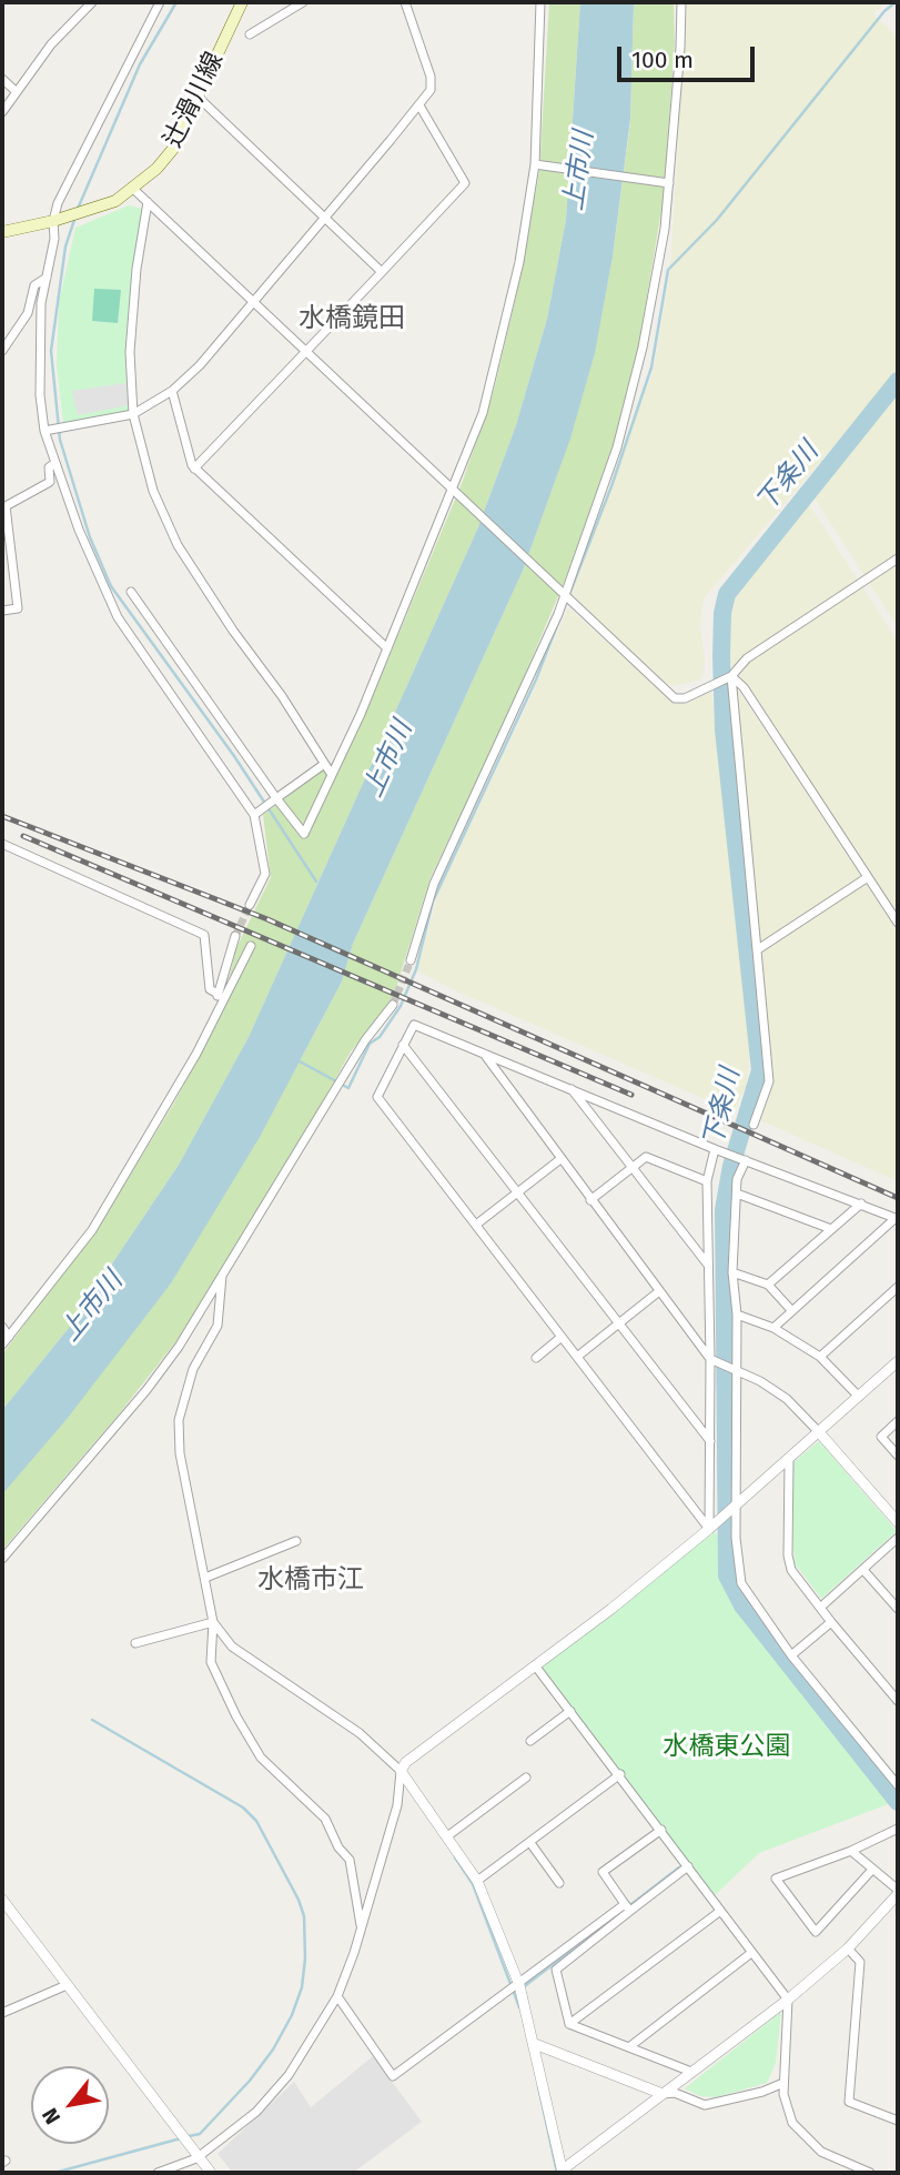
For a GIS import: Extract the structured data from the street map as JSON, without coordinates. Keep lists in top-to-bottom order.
{
  "streets": {
    "main road": ["辻滑川線"]
  },
  "districts": ["水橋鏡田", "水橋市江"],
  "water": ["上市川", "下条川"],
  "parks": ["水橋東公園"],
  "scale_bar": "100 m",
  "north": "bottom left"
}
